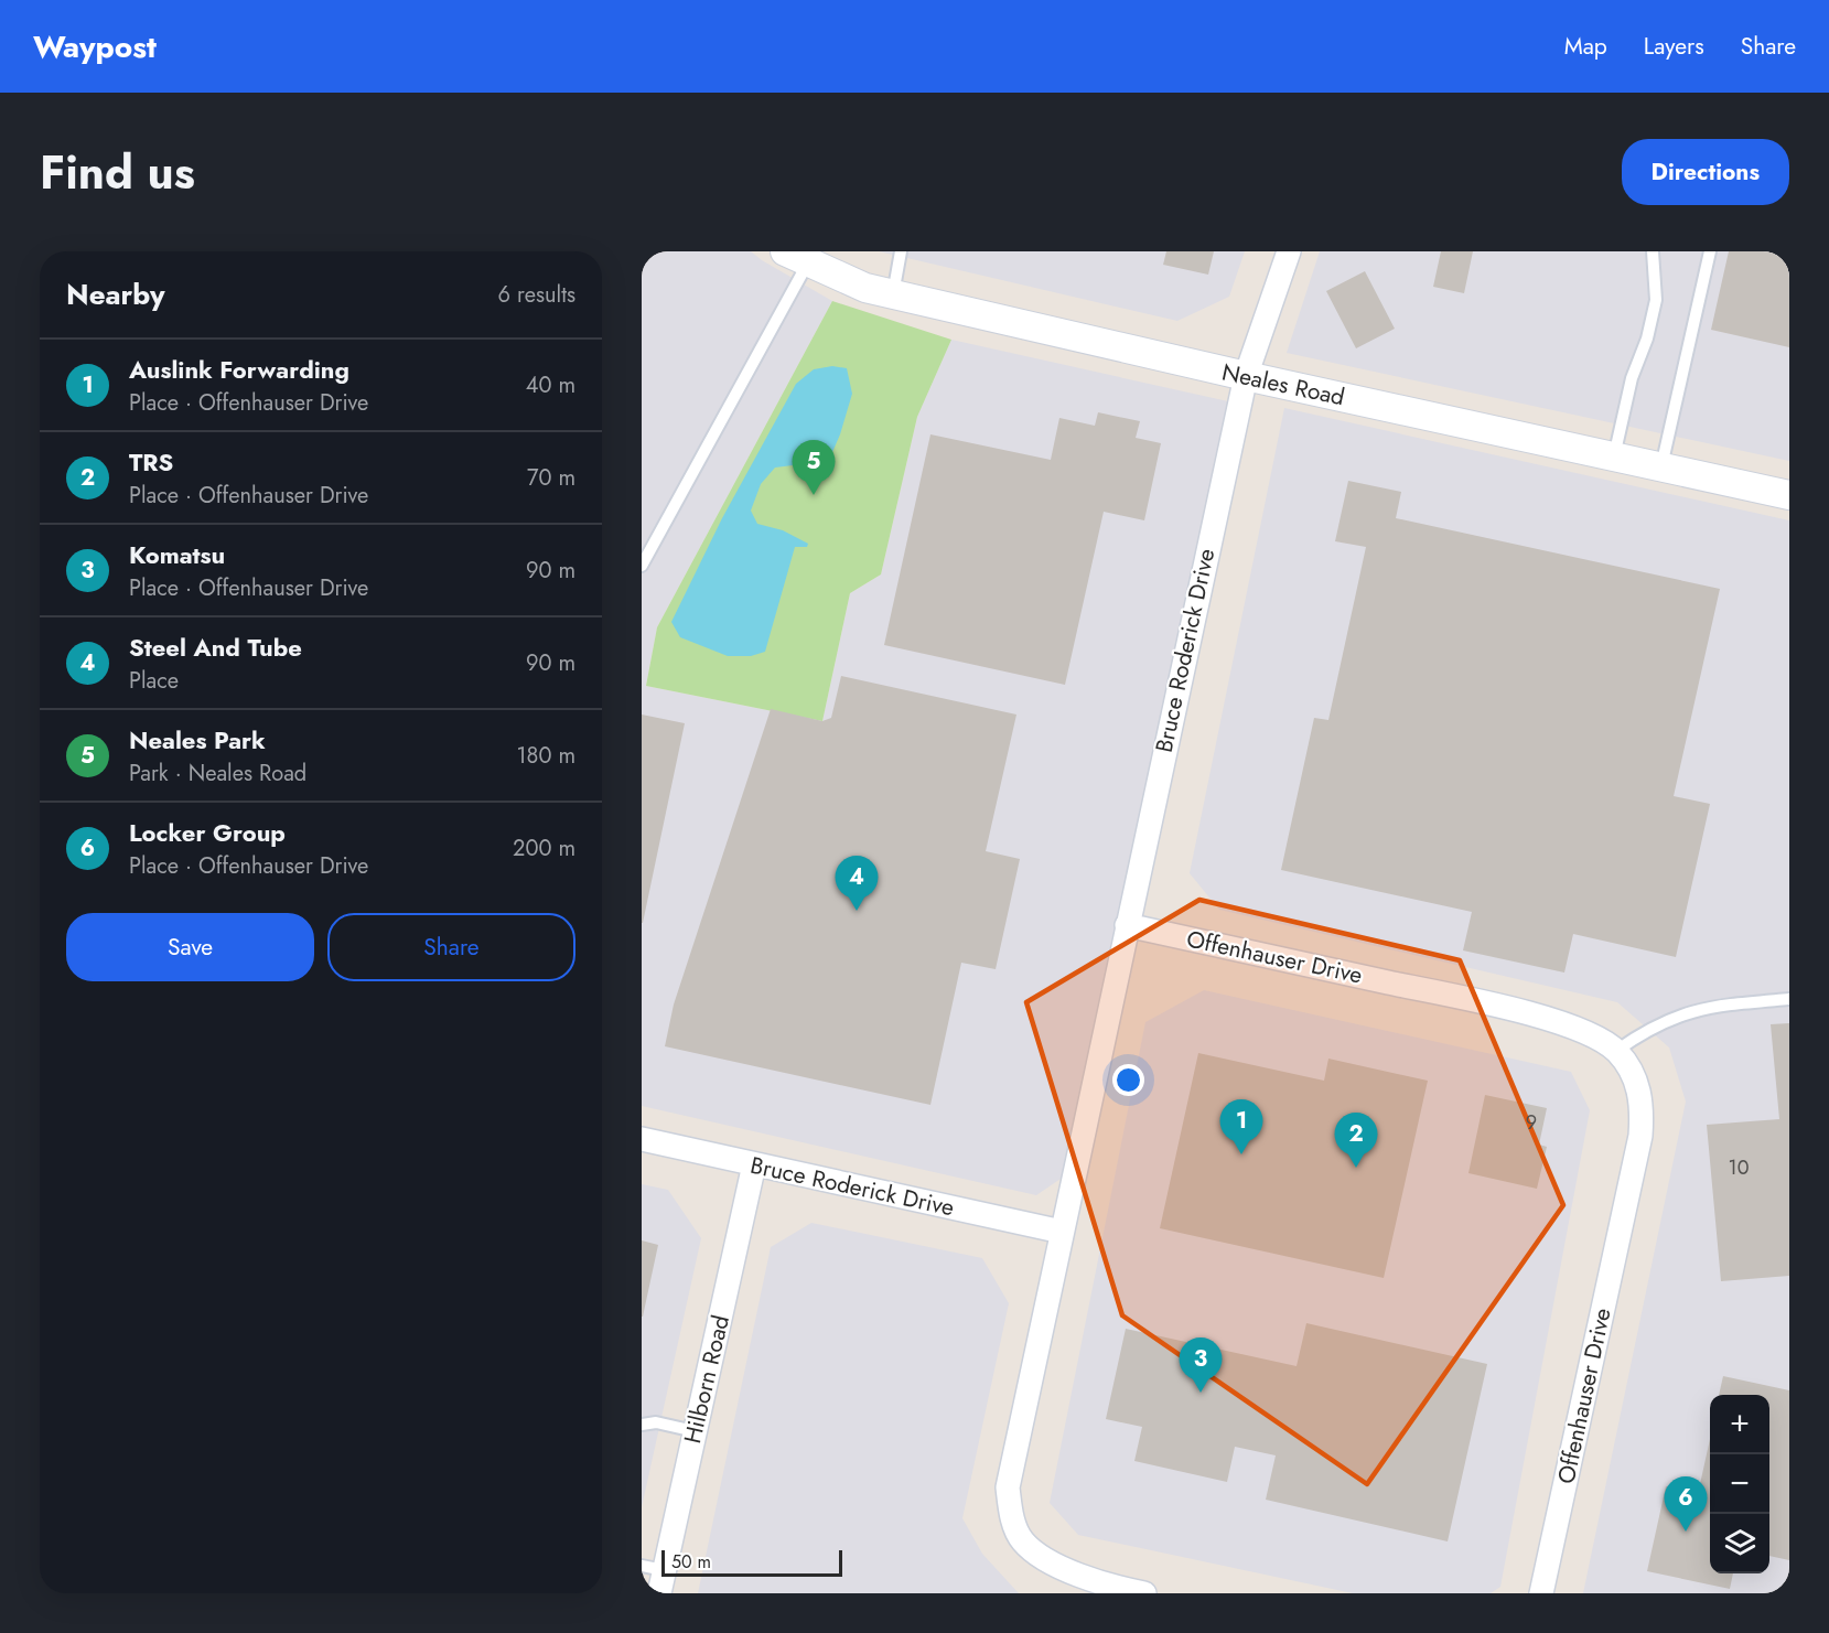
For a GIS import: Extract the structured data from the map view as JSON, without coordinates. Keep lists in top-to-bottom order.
{
  "streets": {
    "street": [
      "Neales Road",
      "Bruce Roderick Drive",
      "Offenhauser Drive",
      "Hilborn Road"
    ]
  },
  "crossings": [
    ["Neales Road", "Bruce Roderick Drive"],
    ["Bruce Roderick Drive", "Offenhauser Drive"],
    ["Bruce Roderick Drive", "Hilborn Road"]
  ],
  "house_numbers": ["9", "10"],
  "scale_bar": "50 m",
  "page": {
    "header": "Waypost",
    "nav": ["Map", "Layers", "Share"],
    "title": "Find us",
    "buttons": [
      "Directions",
      ["Save", "Share"]
    ],
    "heading": ["Nearby", "6 results"],
    "list": [
      {
        "mark": "1",
        "name": "Auslink Forwarding",
        "note": "Place · Offenhauser Drive",
        "value": "40 m"
      },
      {
        "mark": "2",
        "name": "TRS",
        "note": "Place · Offenhauser Drive",
        "value": "70 m"
      },
      {
        "mark": "3",
        "name": "Komatsu",
        "note": "Place · Offenhauser Drive",
        "value": "90 m"
      },
      {
        "mark": "4",
        "name": "Steel And Tube",
        "note": "Place",
        "value": "90 m"
      },
      {
        "mark": "5",
        "name": "Neales Park",
        "note": "Park · Neales Road",
        "value": "180 m"
      },
      {
        "mark": "6",
        "name": "Locker Group",
        "note": "Place · Offenhauser Drive",
        "value": "200 m"
      }
    ],
    "pins": [
      "5",
      "4",
      "1",
      "2",
      "3",
      "6"
    ],
    "map_buttons": ["+", "−"],
    "scale": "50 m"
  }
}
